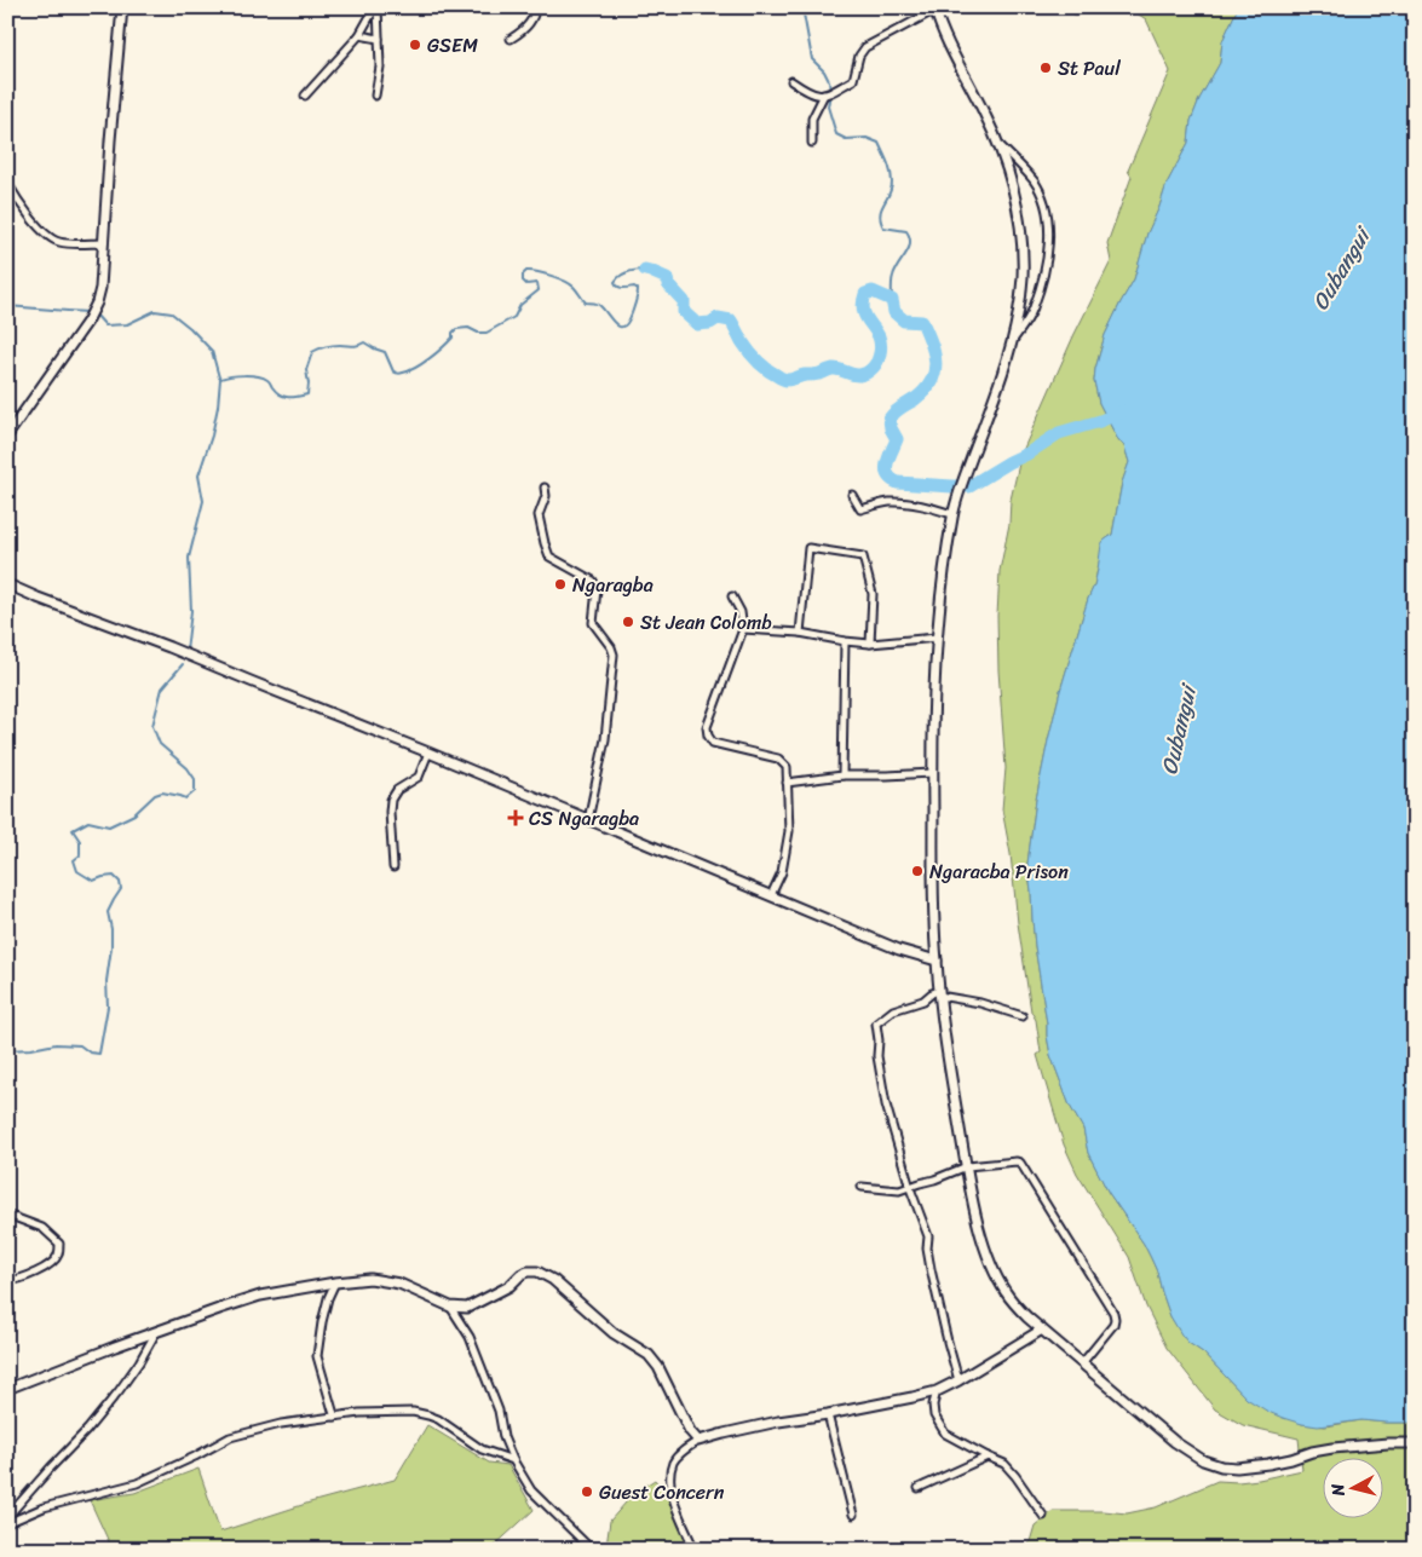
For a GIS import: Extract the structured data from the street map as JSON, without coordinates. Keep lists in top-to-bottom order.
{
  "water": ["Oubangui"],
  "places": {
    "other": [
      "GSEM",
      "St Paul",
      "Ngaragba",
      "St Jean Colomb",
      "Ngaracba Prison",
      "Guest Concern"
    ],
    "health": ["CS Ngaragba"]
  },
  "north": "left"
}
